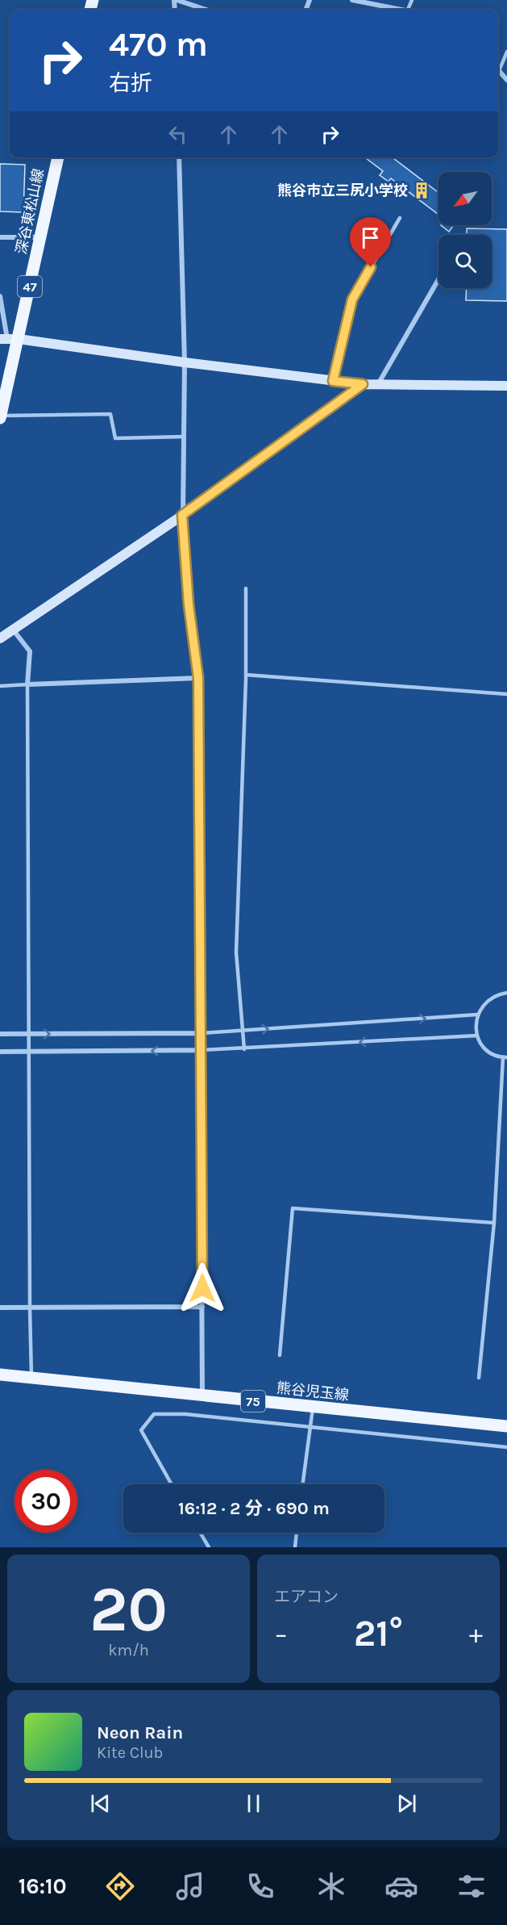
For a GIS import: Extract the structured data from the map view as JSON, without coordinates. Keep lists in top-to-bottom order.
{
  "streets": {
    "main road": [
      "深谷東松山線",
      "47",
      "熊谷児玉線",
      "75"
    ]
  },
  "places": {
    "building": ["熊谷市立三尻小学校"]
  },
  "north": "bottom left",
  "page": {
    "turn": ["470 m", "右折"],
    "limit": "30",
    "trip": "16:12 · 2 分 · 690 m",
    "tile": [
      ["20", "km/h"],
      "エアコン"
    ],
    "heat": ["−", "21°", "+"],
    "song": ["Neon Rain", "Kite Club"],
    "tabs": "16:10"
  }
}
